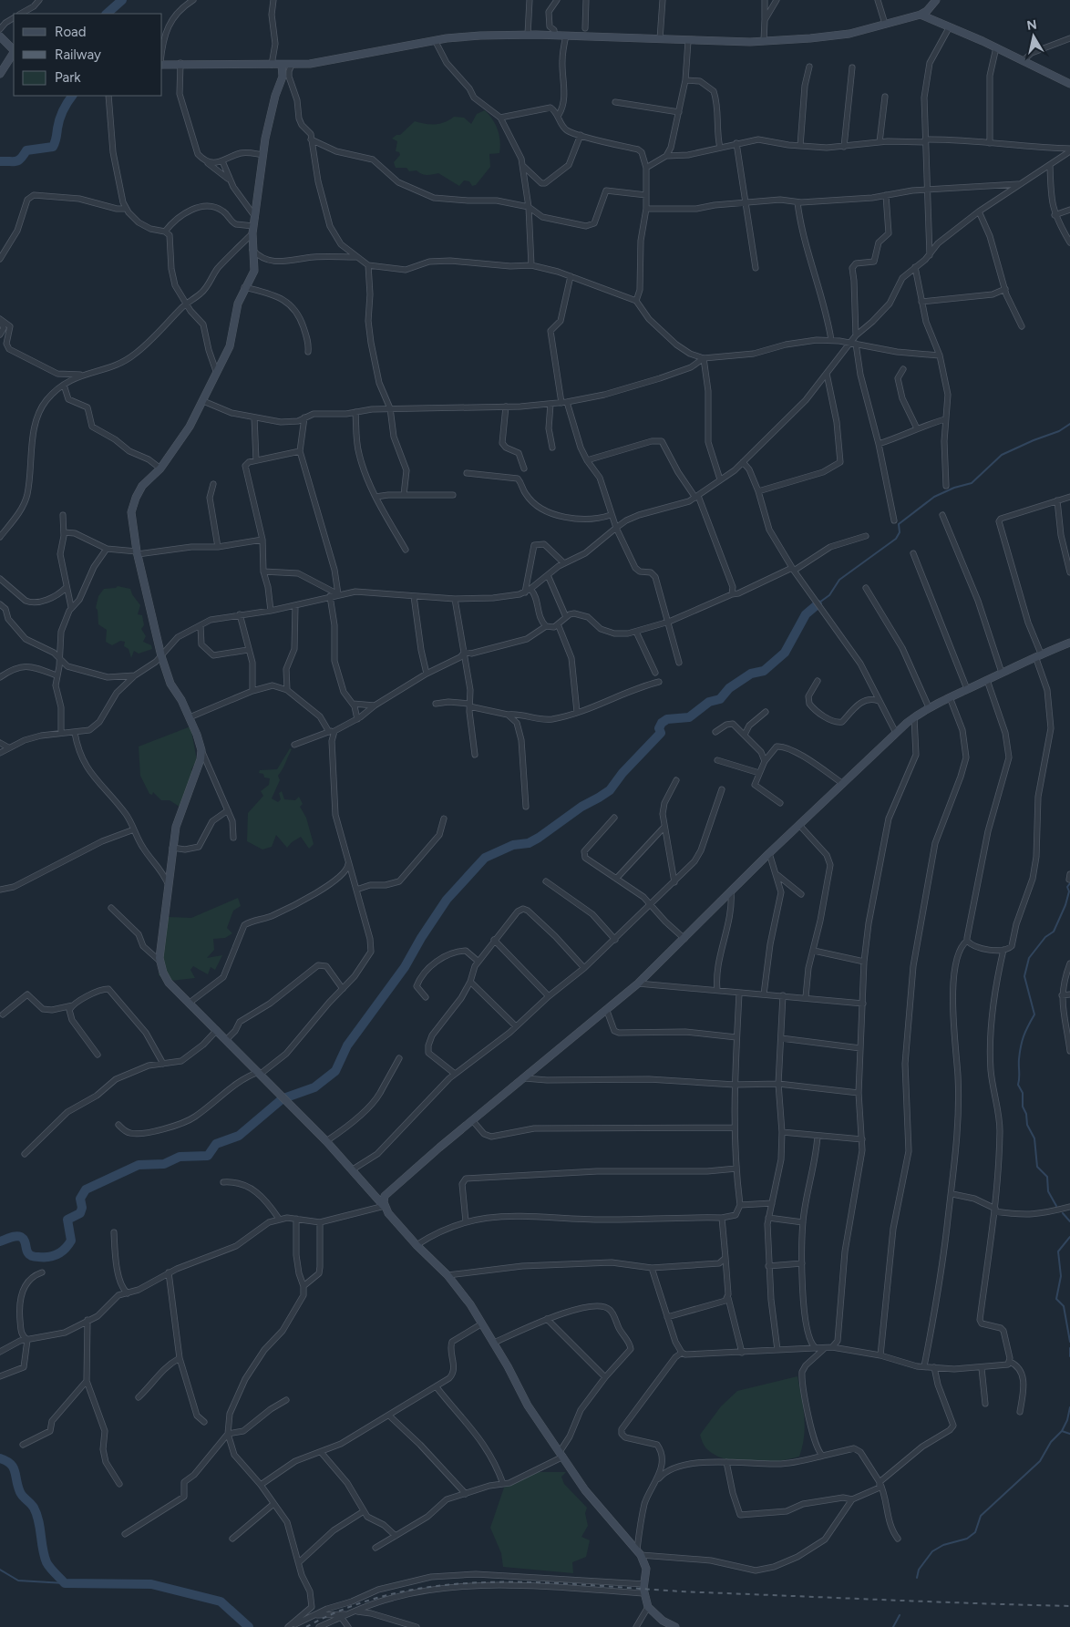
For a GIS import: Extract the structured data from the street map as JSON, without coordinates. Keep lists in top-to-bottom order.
{
  "legend": ["Road", "Railway", "Park"],
  "north": "top"
}
